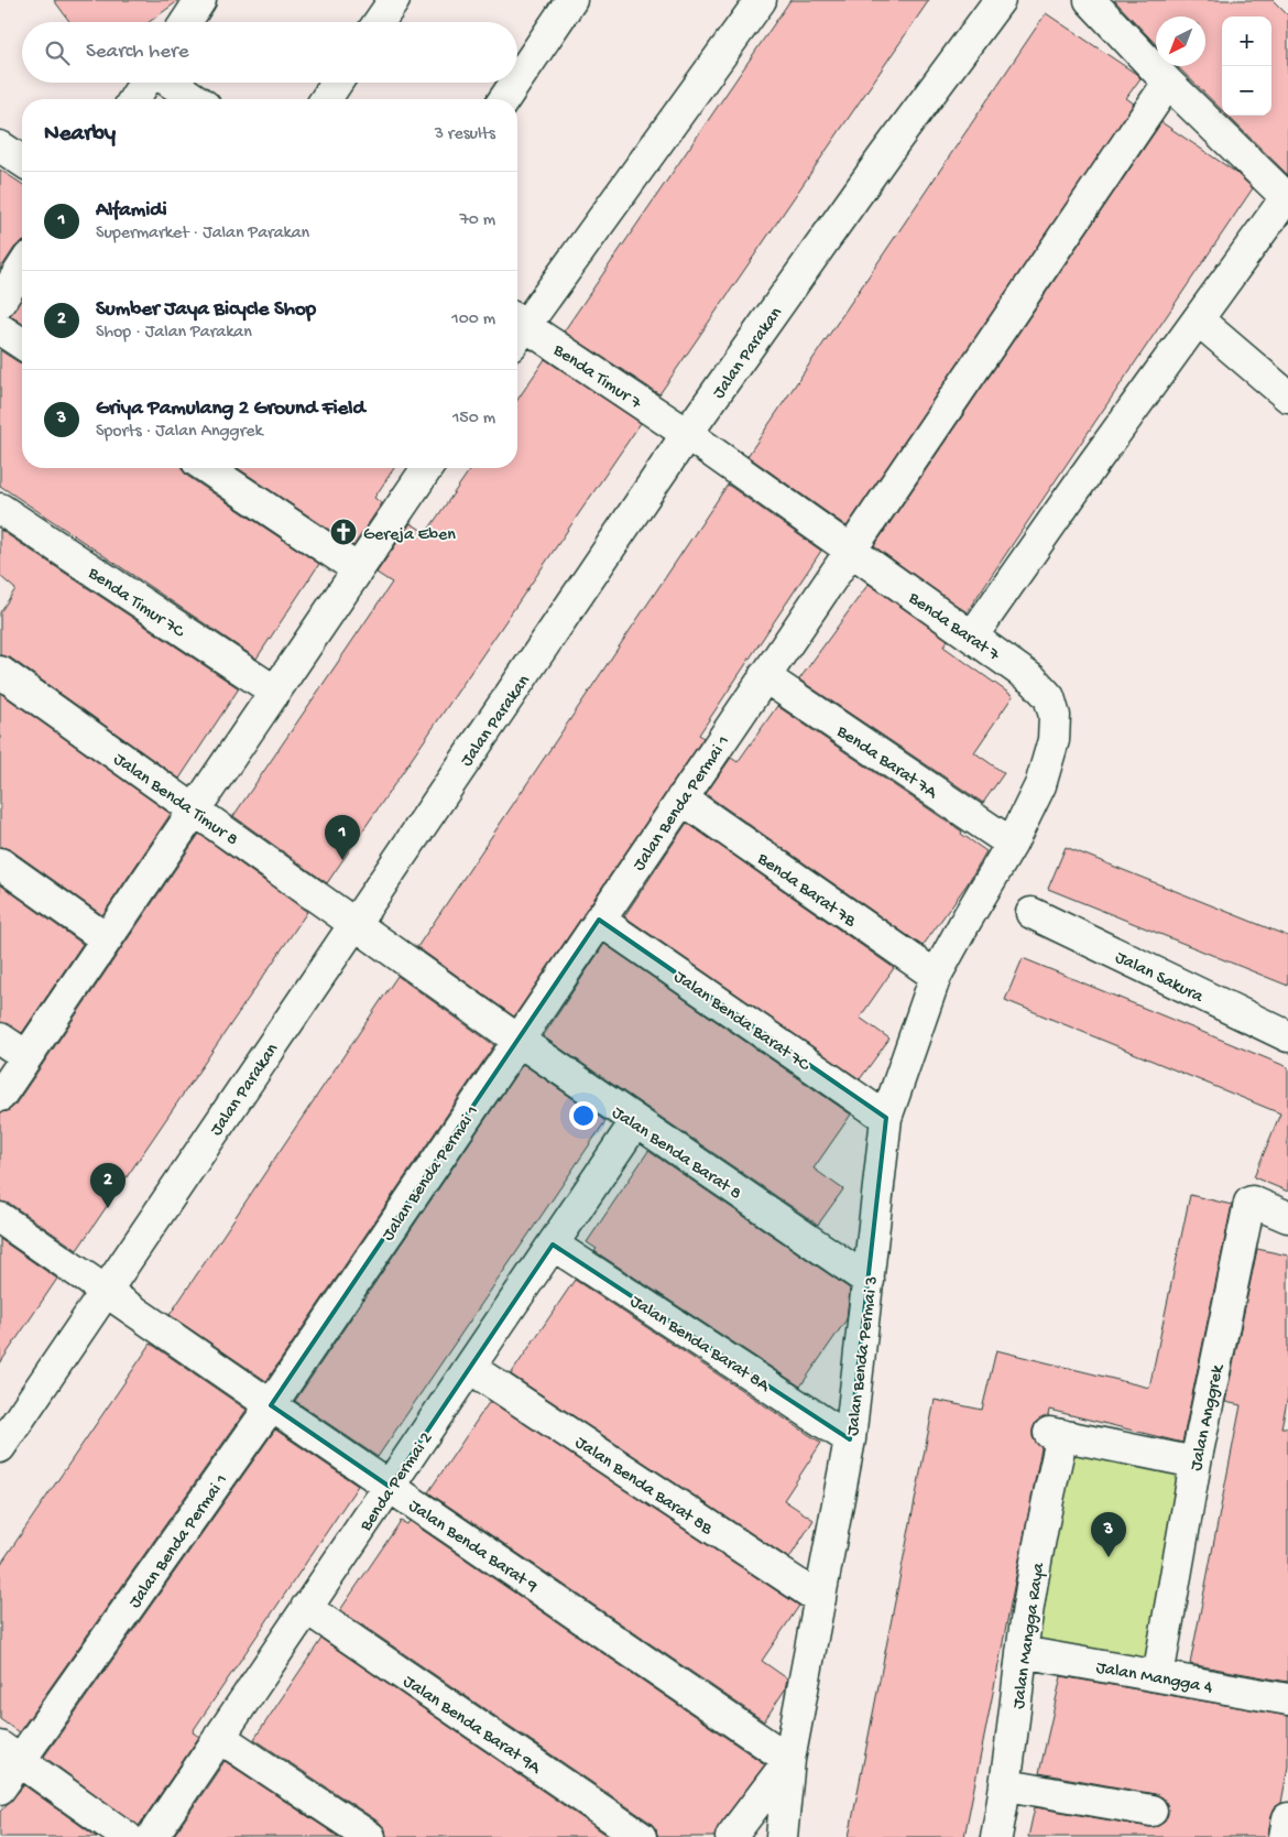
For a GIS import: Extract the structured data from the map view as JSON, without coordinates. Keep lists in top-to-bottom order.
{
  "streets": {
    "street": [
      "Jalan Parakan",
      "Benda Timur 7",
      "Benda Timur 7C",
      "Benda Barat 7",
      "Benda Barat 7A",
      "Jalan Benda Timur 8",
      "Jalan Benda Permai 1",
      "Benda Barat 7B",
      "Jalan Sakura",
      "Jalan Benda Barat 7C",
      "Jalan Benda Barat 8",
      "Jalan Benda Barat 8A",
      "Jalan Benda Permai 3",
      "Jalan Anggrek",
      "Benda Permai 2",
      "Jalan Benda Barat 8B",
      "Jalan Benda Barat 9",
      "Jalan Mangga Raya",
      "Jalan Mangga 4",
      "Jalan Benda Barat 9A"
    ]
  },
  "crossings": [
    ["Jalan Parakan", "Benda Timur 7"],
    ["Jalan Parakan", "Benda Barat 7"],
    ["Jalan Parakan", "Jalan Benda Timur 8"],
    ["Jalan Parakan", "Jalan Benda Barat 8"],
    ["Jalan Parakan", "Jalan Benda Barat 9"],
    ["Benda Timur 7", "Benda Barat 7"],
    ["Benda Barat 7", "Benda Barat 7A"],
    ["Benda Barat 7", "Jalan Benda Permai 1"],
    ["Benda Barat 7", "Jalan Benda Permai 3"],
    ["Benda Barat 7A", "Jalan Benda Permai 1"],
    ["Jalan Benda Timur 8", "Jalan Benda Barat 8"],
    ["Jalan Benda Permai 1", "Benda Barat 7B"],
    ["Jalan Benda Permai 1", "Jalan Benda Barat 7C"],
    ["Jalan Benda Permai 1", "Jalan Benda Barat 8"],
    ["Jalan Benda Permai 1", "Jalan Benda Barat 9"],
    ["Benda Barat 7B", "Jalan Benda Permai 3"],
    ["Jalan Benda Barat 7C", "Jalan Benda Permai 3"],
    ["Jalan Benda Barat 8", "Jalan Benda Permai 3"],
    ["Jalan Benda Barat 8", "Benda Permai 2"],
    ["Jalan Benda Barat 8A", "Jalan Benda Permai 3"],
    ["Jalan Benda Barat 8A", "Benda Permai 2"],
    ["Jalan Benda Permai 3", "Jalan Benda Barat 8B"],
    ["Jalan Benda Permai 3", "Jalan Benda Barat 9"],
    ["Jalan Anggrek", "Jalan Mangga Raya"],
    ["Jalan Anggrek", "Jalan Mangga 4"],
    ["Benda Permai 2", "Jalan Benda Barat 8B"],
    ["Benda Permai 2", "Jalan Benda Barat 9"],
    ["Benda Permai 2", "Jalan Benda Barat 9A"],
    ["Jalan Mangga Raya", "Jalan Mangga 4"]
  ],
  "places": {
    "church": ["Gereja Eben"]
  },
  "north": "bottom left",
  "page": {
    "map_buttons": ["+", "−"],
    "search": "Search here",
    "heading": ["Nearby", "3 results"],
    "list": [
      {
        "mark": "1",
        "name": "Alfamidi",
        "note": "Supermarket · Jalan Parakan",
        "value": "70 m"
      },
      {
        "mark": "2",
        "name": "Sumber Jaya Bicycle Shop",
        "note": "Shop · Jalan Parakan",
        "value": "100 m"
      },
      {
        "mark": "3",
        "name": "Griya Pamulang 2 Ground Field",
        "note": "Sports · Jalan Anggrek",
        "value": "150 m"
      }
    ],
    "pins": ["1", "2", "3"]
  }
}
